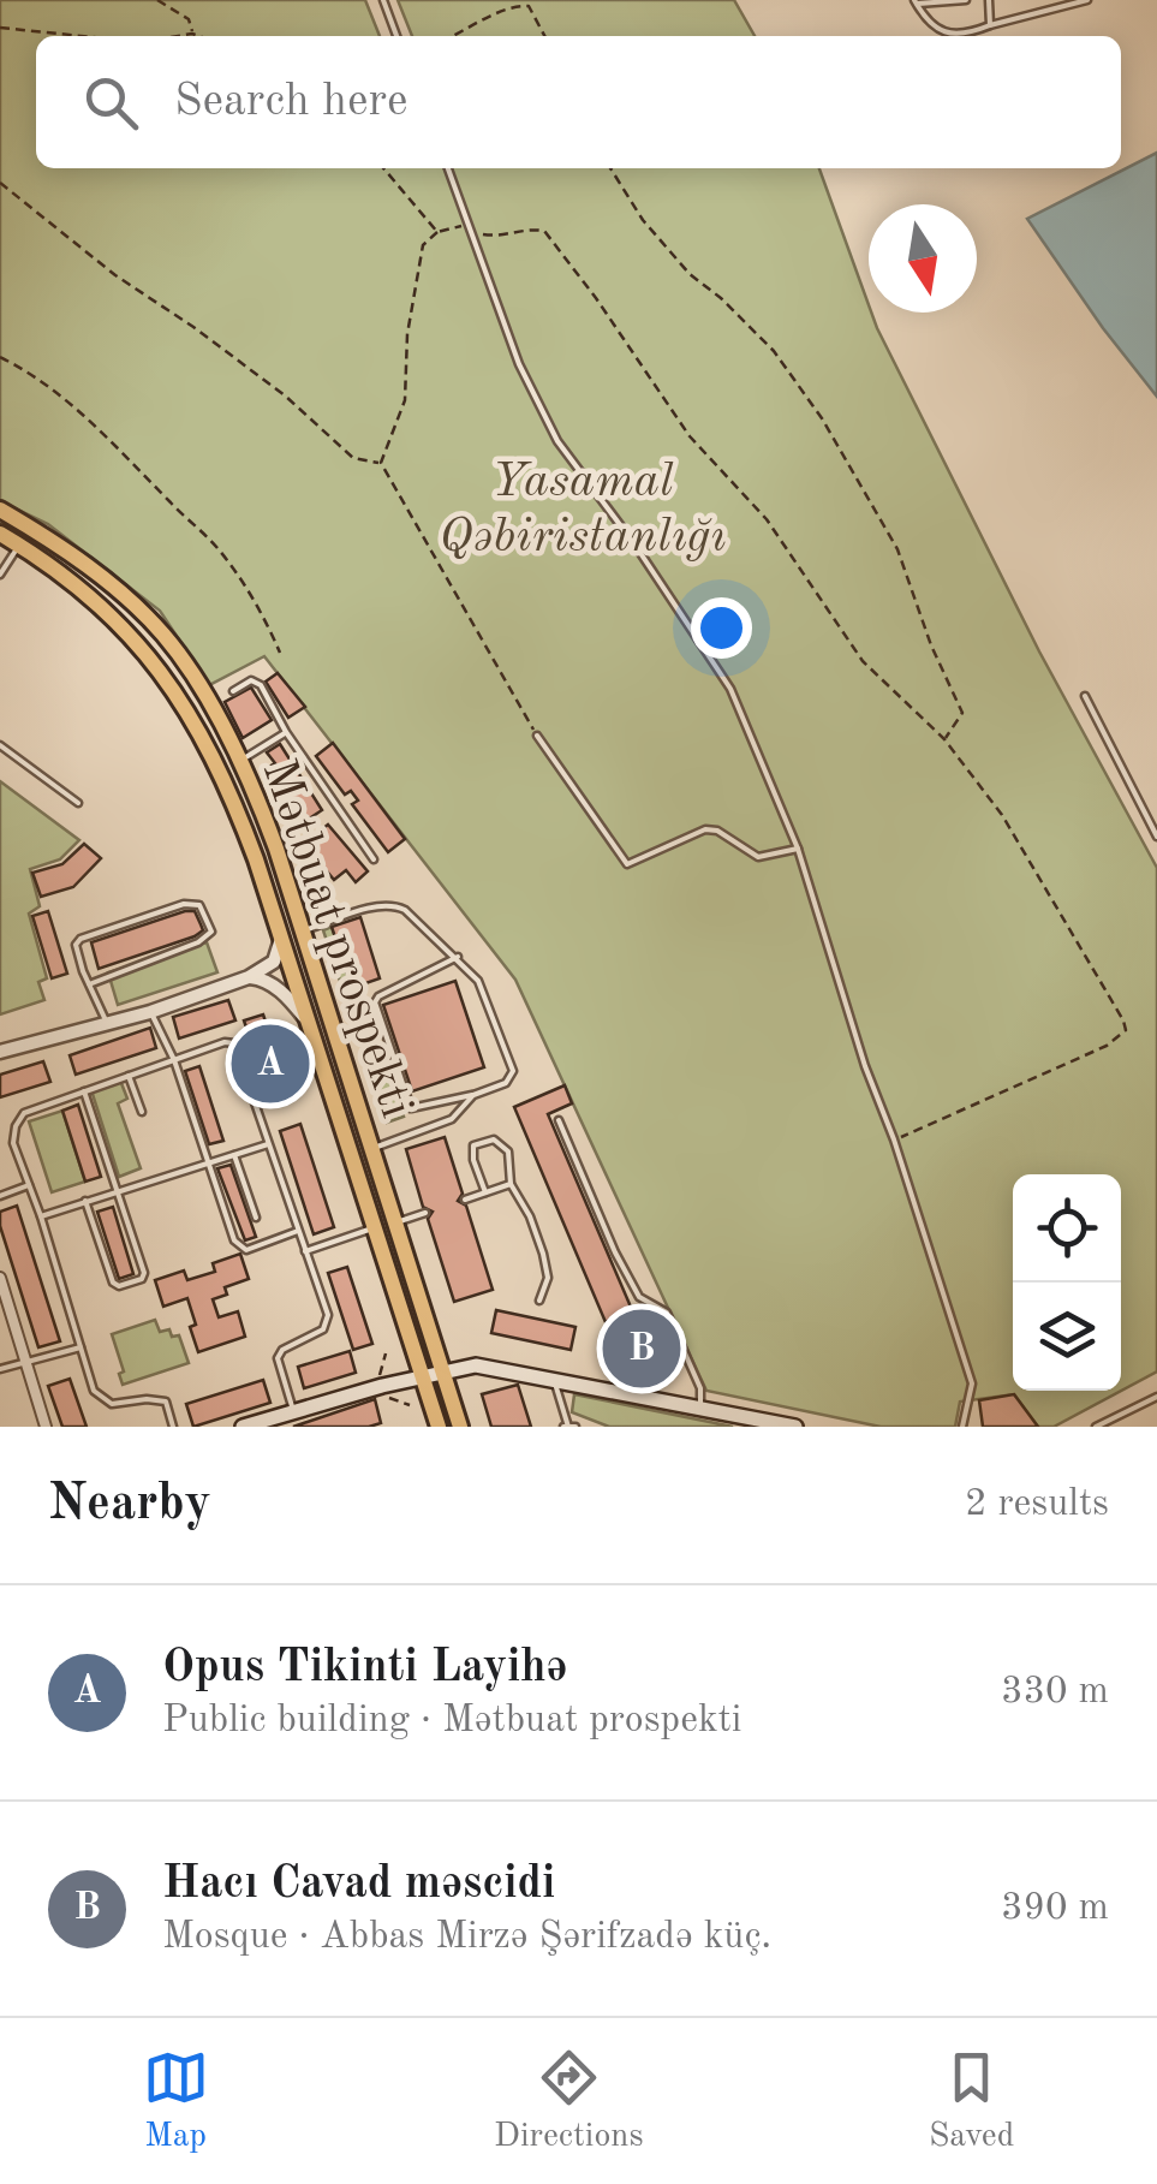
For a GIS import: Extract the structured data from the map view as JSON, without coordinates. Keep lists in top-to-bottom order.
{
  "streets": {
    "main road": ["Mətbuat prospekti"]
  },
  "parks": ["Yasamal Qəbiristanlığı"],
  "north": "bottom",
  "page": {
    "search": "Search here",
    "pins": ["A", "B"],
    "heading": ["Nearby", "2 results"],
    "list": [
      {
        "mark": "A",
        "name": "Opus Tikinti Layihə",
        "note": "Public building · Mətbuat prospekti",
        "value": "330 m"
      },
      {
        "mark": "B",
        "name": "Hacı Cavad məscidi",
        "note": "Mosque · Abbas Mirzə Şərifzadə küç.",
        "value": "390 m"
      }
    ],
    "nav": ["Map", "Directions", "Saved"]
  }
}
